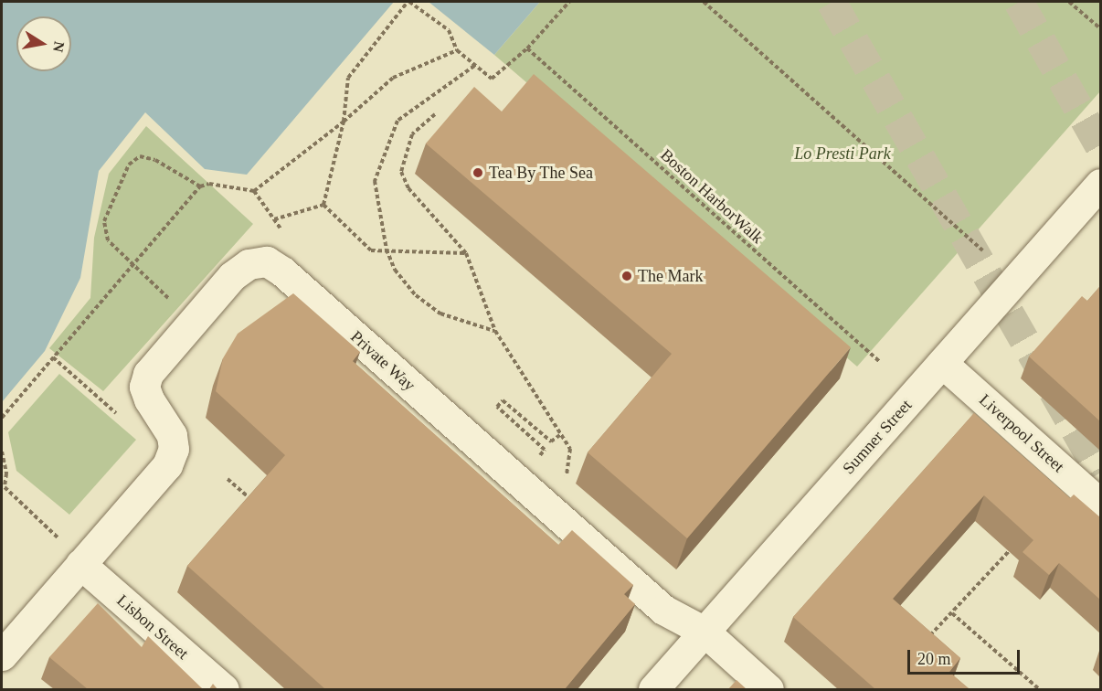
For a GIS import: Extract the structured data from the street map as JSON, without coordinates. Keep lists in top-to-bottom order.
{
  "streets": {
    "street": [
      "Private Way",
      "Liverpool Street",
      "Sumner Street",
      "Lisbon Street"
    ],
    "path": ["Boston HarborWalk"]
  },
  "crossings": [
    ["Private Way", "Sumner Street"],
    ["Private Way", "Lisbon Street"],
    ["Liverpool Street", "Sumner Street"]
  ],
  "parks": ["Lo Presti Park"],
  "places": ["Tea By The Sea", "The Mark"],
  "scale_bar": "20 m",
  "north": "right"
}
